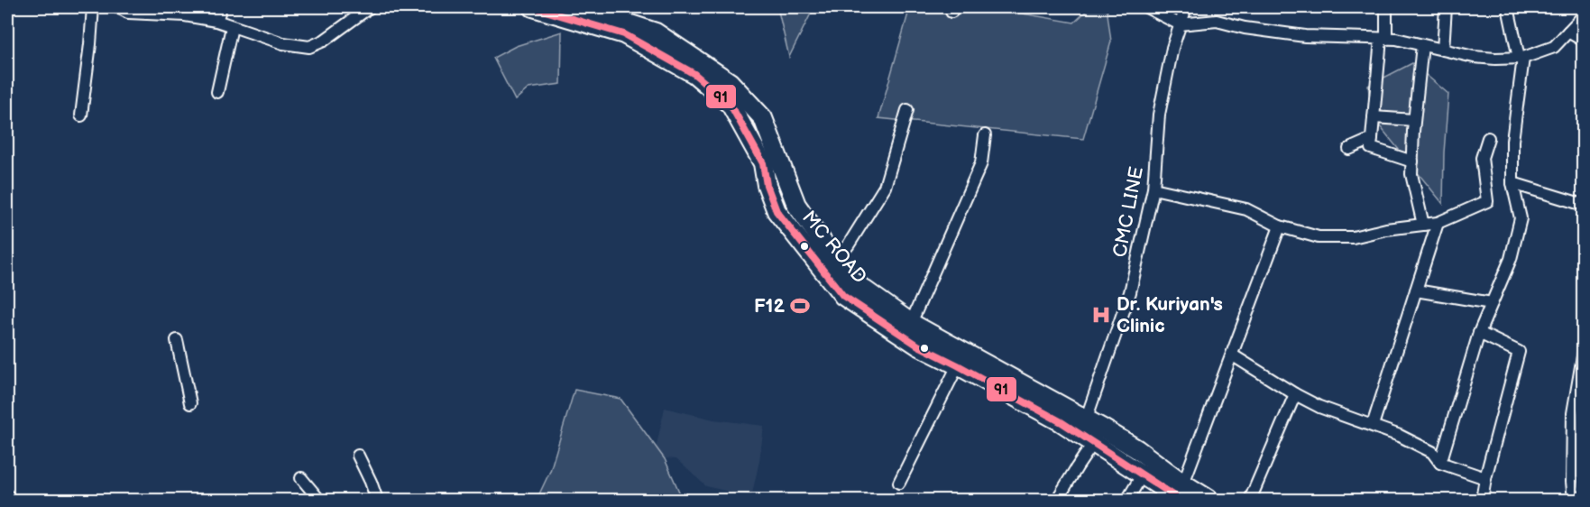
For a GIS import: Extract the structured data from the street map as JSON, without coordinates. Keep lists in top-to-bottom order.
{
  "streets": {
    "main road": ["MC ROAD"],
    "street": ["CMC LINE"]
  },
  "crossings": [
    ["CMC LINE", "MC ROAD"]
  ],
  "places": {
    "sports": ["F12"],
    "hospital": ["Dr. Kuriyan's Clinic"]
  },
  "lines": ["transit line 91"]
}
